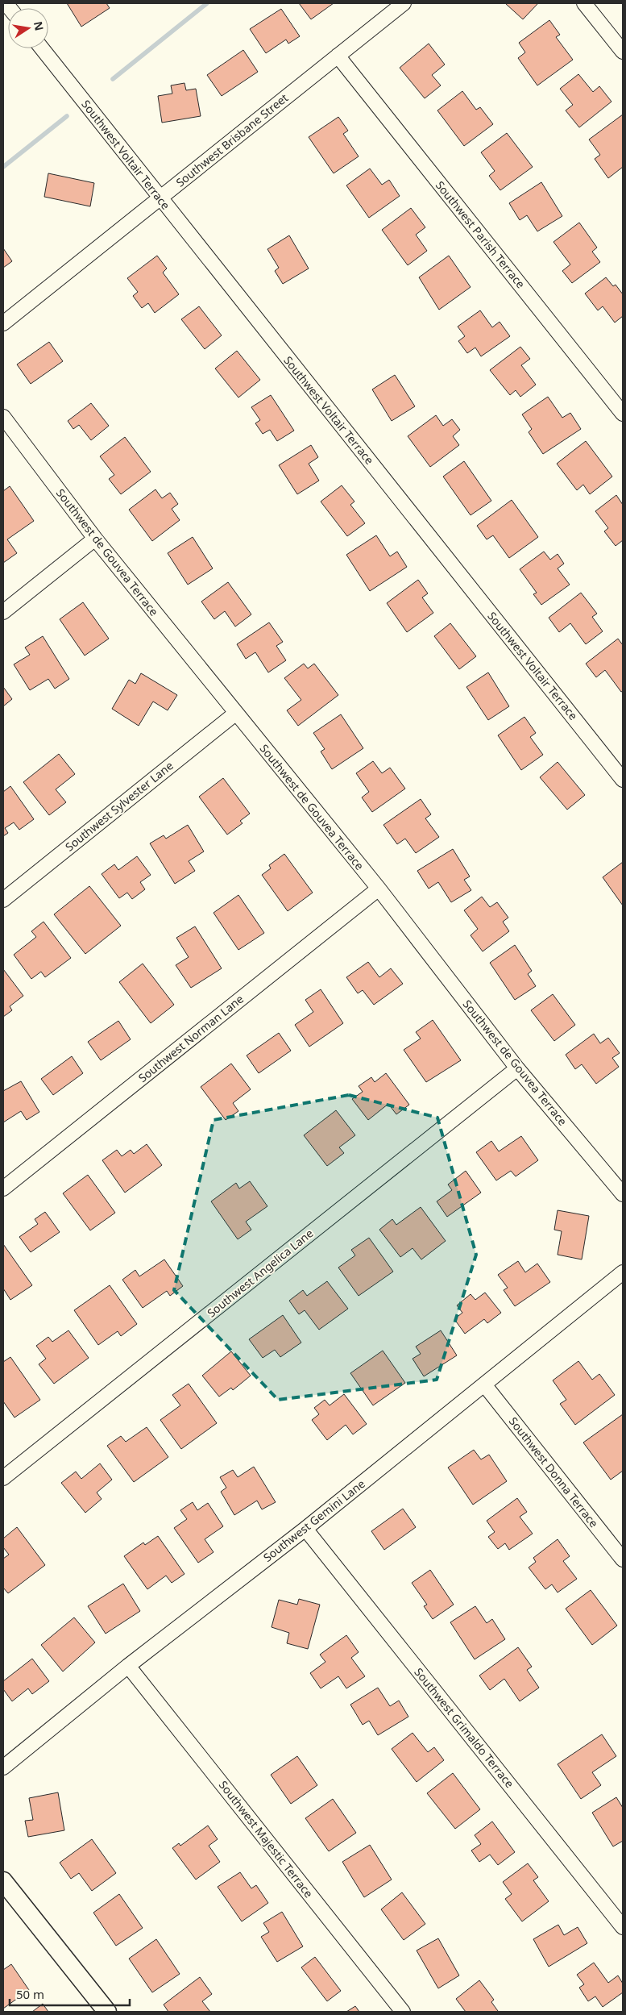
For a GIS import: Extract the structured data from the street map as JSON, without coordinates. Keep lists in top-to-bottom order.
{
  "streets": {
    "street": [
      "Southwest Brisbane Street",
      "Southwest Voltair Terrace",
      "Southwest Parish Terrace",
      "Southwest de Gouvea Terrace",
      "Southwest Sylvester Lane",
      "Southwest Norman Lane",
      "Southwest Angelica Lane",
      "Southwest Donna Terrace",
      "Southwest Gemini Lane",
      "Southwest Grimaldo Terrace",
      "Southwest Majestic Terrace"
    ]
  },
  "crossings": [
    ["Southwest Brisbane Street", "Southwest Voltair Terrace"],
    ["Southwest Brisbane Street", "Southwest Parish Terrace"],
    ["Southwest de Gouvea Terrace", "Southwest Sylvester Lane"],
    ["Southwest de Gouvea Terrace", "Southwest Norman Lane"],
    ["Southwest de Gouvea Terrace", "Southwest Angelica Lane"],
    ["Southwest Donna Terrace", "Southwest Gemini Lane"],
    ["Southwest Gemini Lane", "Southwest Grimaldo Terrace"],
    ["Southwest Gemini Lane", "Southwest Majestic Terrace"]
  ],
  "scale_bar": "50 m",
  "north": "right"
}
